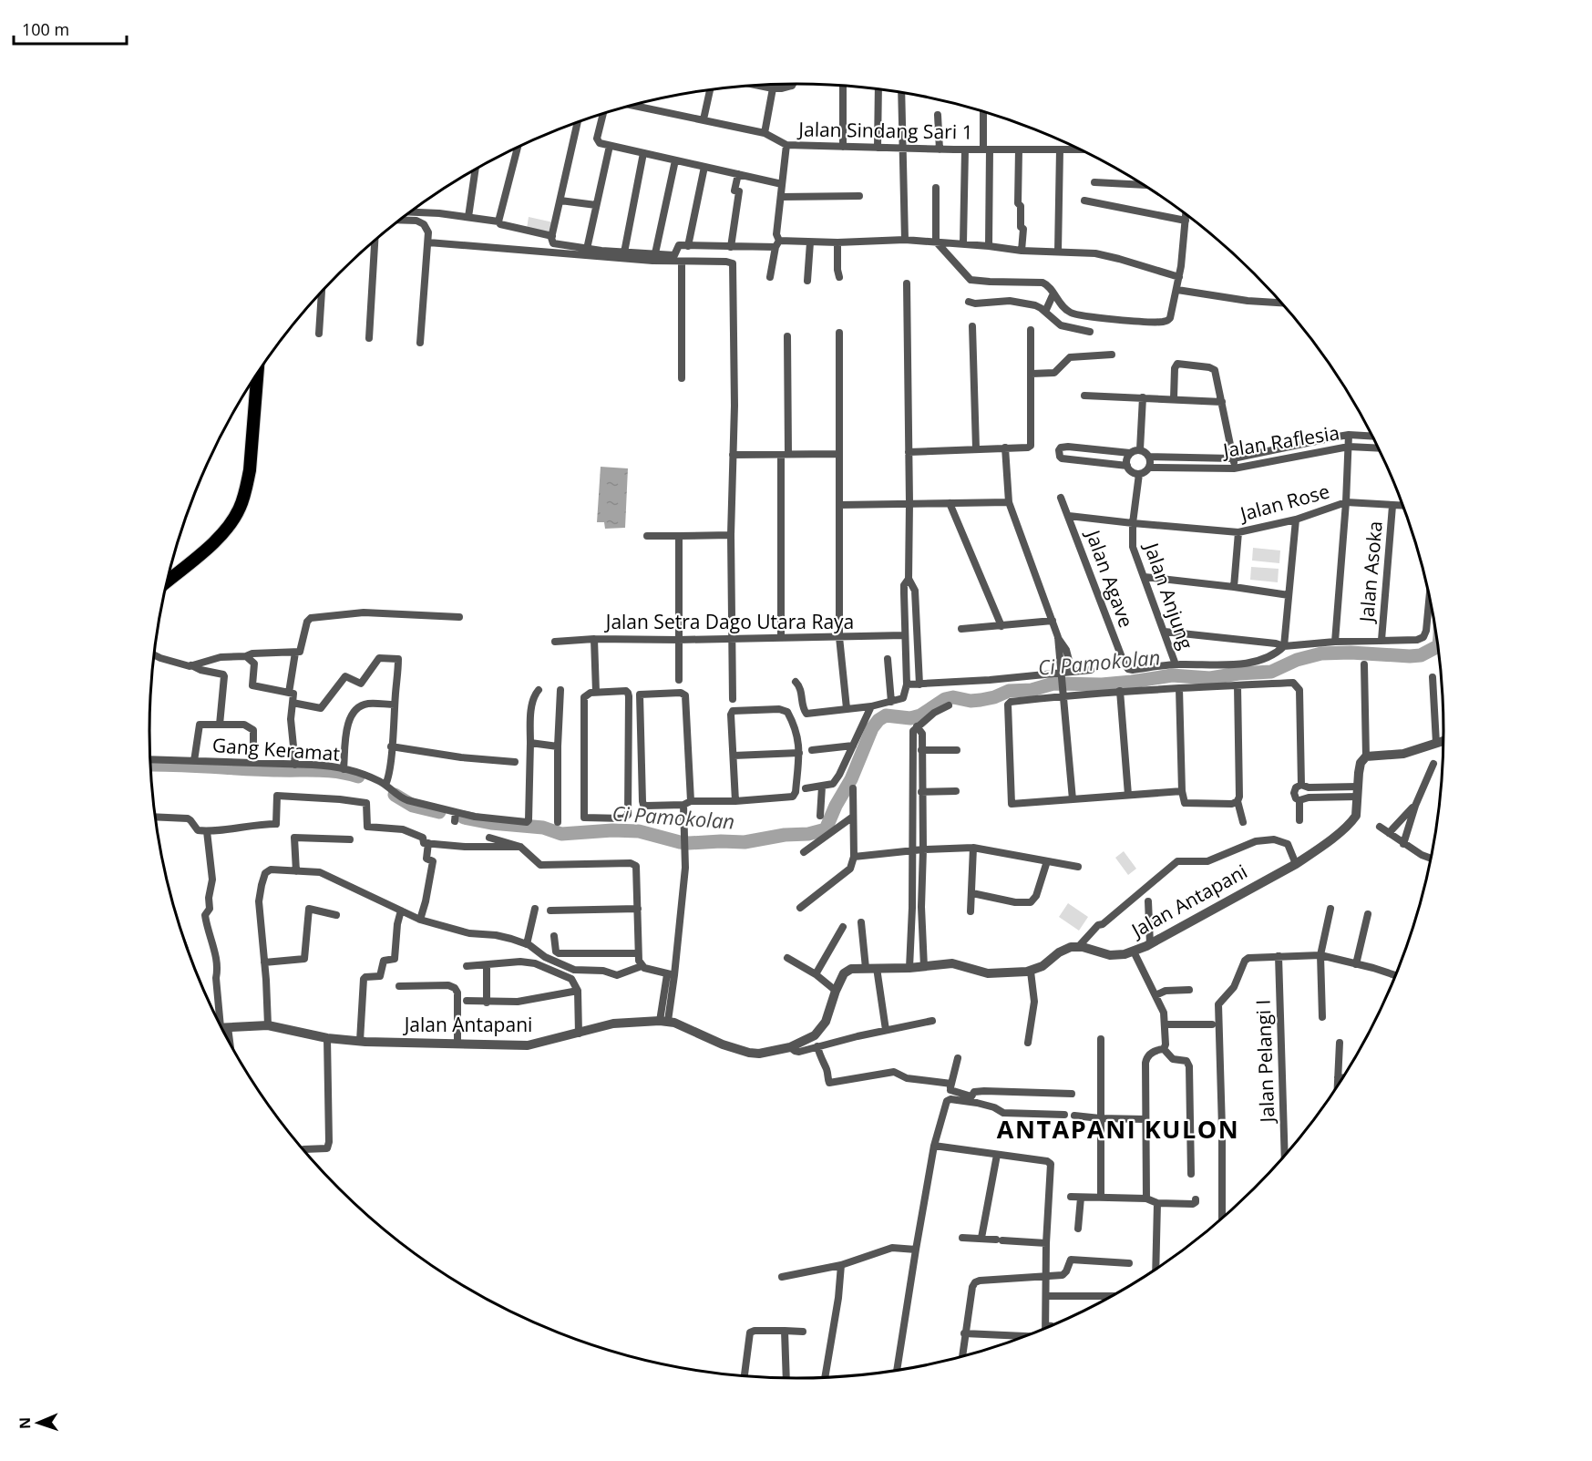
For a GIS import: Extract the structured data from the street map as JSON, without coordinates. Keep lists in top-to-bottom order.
{
  "streets": {
    "street": [
      "Jalan Sindang Sari 1",
      "Jalan Raflesia",
      "Jalan Rose",
      "Jalan Asoka",
      "Jalan Agave",
      "Jalan Anjung",
      "Jalan Setra Dago Utara Raya",
      "Gang Keramat",
      "Jalan Antapani",
      "Jalan Pelangi I"
    ]
  },
  "crossings": [
    ["Jalan Raflesia", "Jalan Anjung"],
    ["Jalan Rose", "Jalan Asoka"],
    ["Jalan Rose", "Jalan Agave"],
    ["Jalan Rose", "Jalan Anjung"],
    ["Jalan Agave", "Jalan Anjung"]
  ],
  "districts": ["ANTAPANI KULON"],
  "water": ["Ci Pamokolan"],
  "scale_bar": "100 m",
  "north": "left"
}
